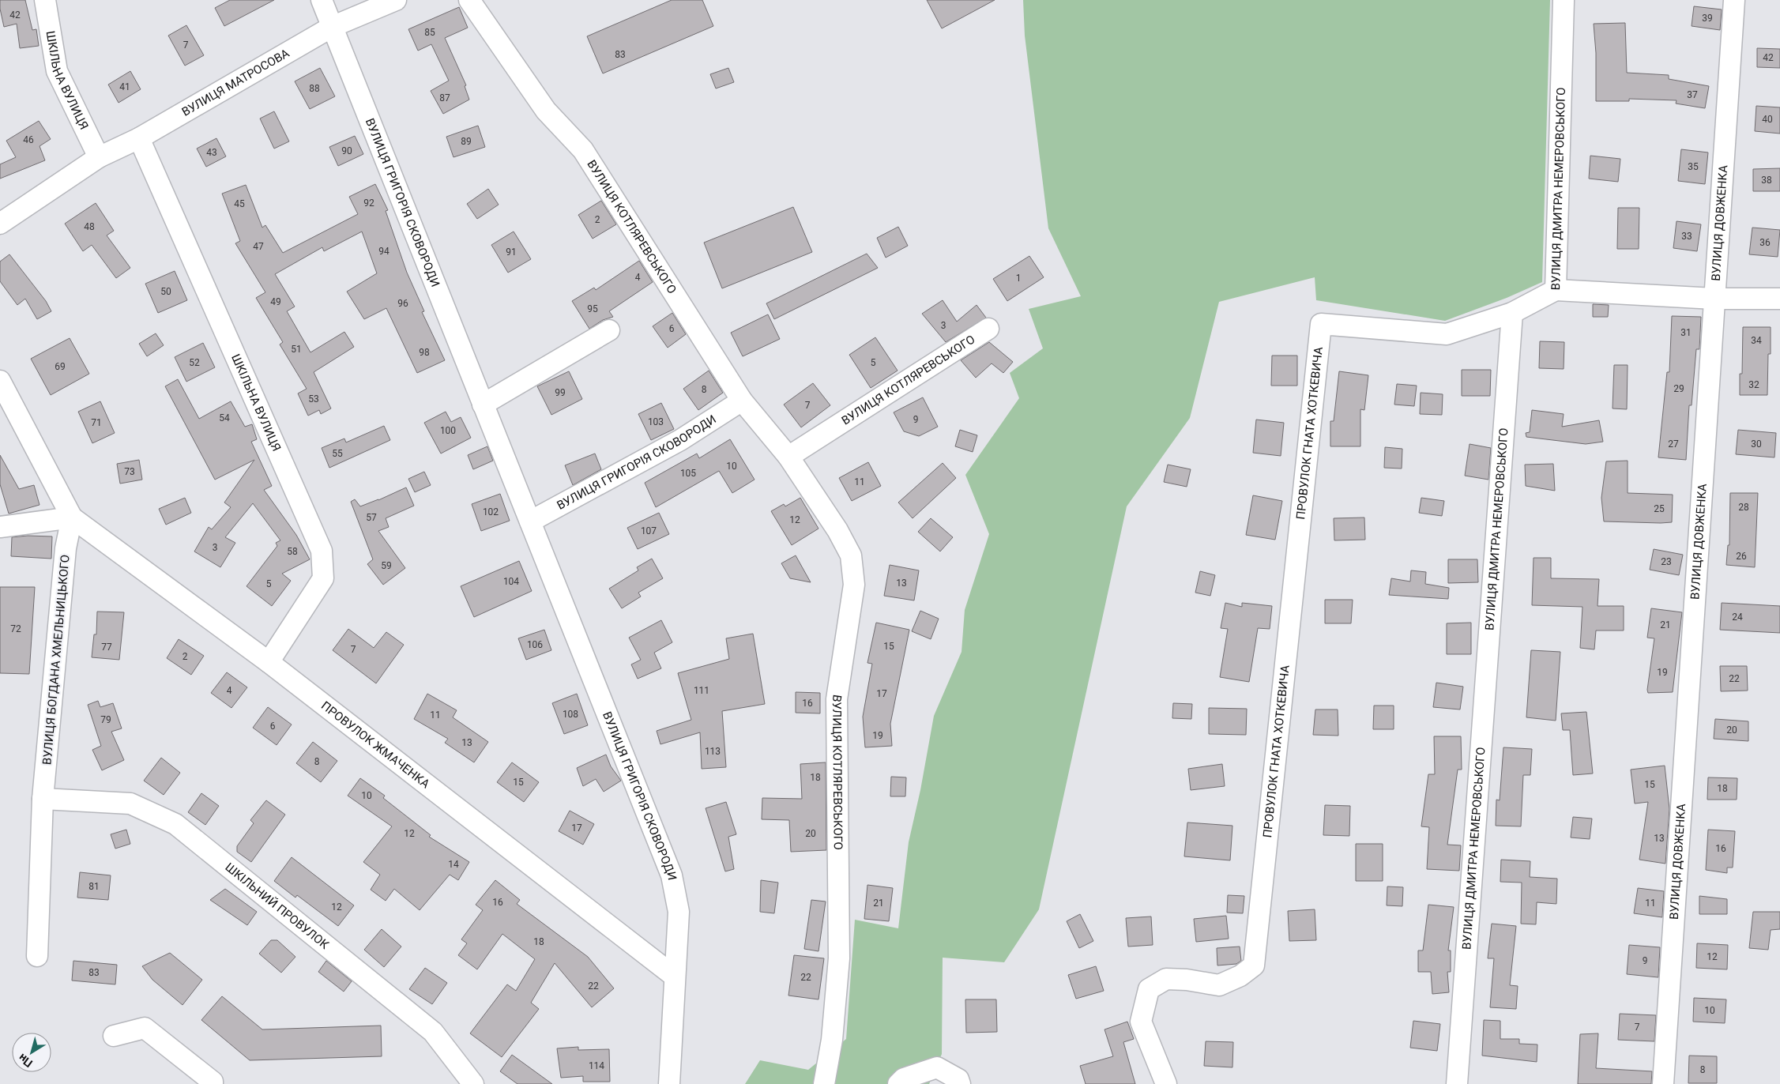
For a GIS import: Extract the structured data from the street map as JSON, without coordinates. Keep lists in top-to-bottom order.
{
  "streets": {
    "street": [
      "ШКІЛЬНА ВУЛИЦЯ",
      "ВУЛИЦЯ МАТРОСОВА",
      "ВУЛИЦЯ ДМИТРА НЕМЕРОВСЬКОГО",
      "ВУЛИЦЯ ГРИГОРІЯ СКОВОРОДИ",
      "ВУЛИЦЯ ДОВЖЕНКА",
      "ВУЛИЦЯ КОТЛЯРЕВСЬКОГО",
      "ПРОВУЛОК ГНАТА ХОТКЕВИЧА",
      "ВУЛИЦЯ БОГДАНА ХМЕЛЬНИЦЬКОГО",
      "ПРОВУЛОК ЖМАЧЕНКА",
      "ШКІЛЬНИЙ ПРОВУЛОК"
    ]
  },
  "crossings": [
    ["ШКІЛЬНА ВУЛИЦЯ", "ВУЛИЦЯ МАТРОСОВА"],
    ["ШКІЛЬНА ВУЛИЦЯ", "ПРОВУЛОК ЖМАЧЕНКА"],
    ["ВУЛИЦЯ МАТРОСОВА", "ВУЛИЦЯ ГРИГОРІЯ СКОВОРОДИ"],
    ["ВУЛИЦЯ ДМИТРА НЕМЕРОВСЬКОГО", "ПРОВУЛОК ГНАТА ХОТКЕВИЧА"],
    ["ВУЛИЦЯ ГРИГОРІЯ СКОВОРОДИ", "ВУЛИЦЯ КОТЛЯРЕВСЬКОГО"],
    ["ВУЛИЦЯ ГРИГОРІЯ СКОВОРОДИ", "ПРОВУЛОК ЖМАЧЕНКА"],
    ["ВУЛИЦЯ БОГДАНА ХМЕЛЬНИЦЬКОГО", "ПРОВУЛОК ЖМАЧЕНКА"],
    ["ВУЛИЦЯ БОГДАНА ХМЕЛЬНИЦЬКОГО", "ШКІЛЬНИЙ ПРОВУЛОК"]
  ],
  "house_numbers": [
    "42",
    "39",
    "85",
    "7",
    "83",
    "42",
    "41",
    "88",
    "37",
    "87",
    "40",
    "46",
    "89",
    "90",
    "43",
    "35",
    "38",
    "92",
    "45",
    "2",
    "48",
    "33",
    "36",
    "47",
    "94",
    "91",
    "4",
    "1",
    "50",
    "49",
    "96",
    "95",
    "3",
    "6",
    "31",
    "34",
    "51",
    "98",
    "52",
    "5",
    "69",
    "32",
    "29",
    "8",
    "99",
    "53",
    "7",
    "54",
    "9",
    "103",
    "71",
    "100",
    "27",
    "30",
    "55",
    "10",
    "73",
    "105",
    "11",
    "28",
    "25",
    "102",
    "57",
    "12",
    "107",
    "3",
    "58",
    "26",
    "23",
    "59",
    "104",
    "13",
    "5",
    "24",
    "21",
    "72",
    "106",
    "15",
    "77",
    "7",
    "2",
    "19",
    "22",
    "4",
    "111",
    "17",
    "16",
    "108",
    "11",
    "79",
    "6",
    "20",
    "19",
    "13",
    "113",
    "8",
    "18",
    "15",
    "15",
    "18",
    "10",
    "17",
    "12",
    "20",
    "13",
    "16",
    "14",
    "81",
    "16",
    "21",
    "11",
    "12",
    "18",
    "12",
    "9",
    "83",
    "22",
    "22",
    "10",
    "7",
    "114",
    "8"
  ],
  "north": "bottom left"
}
